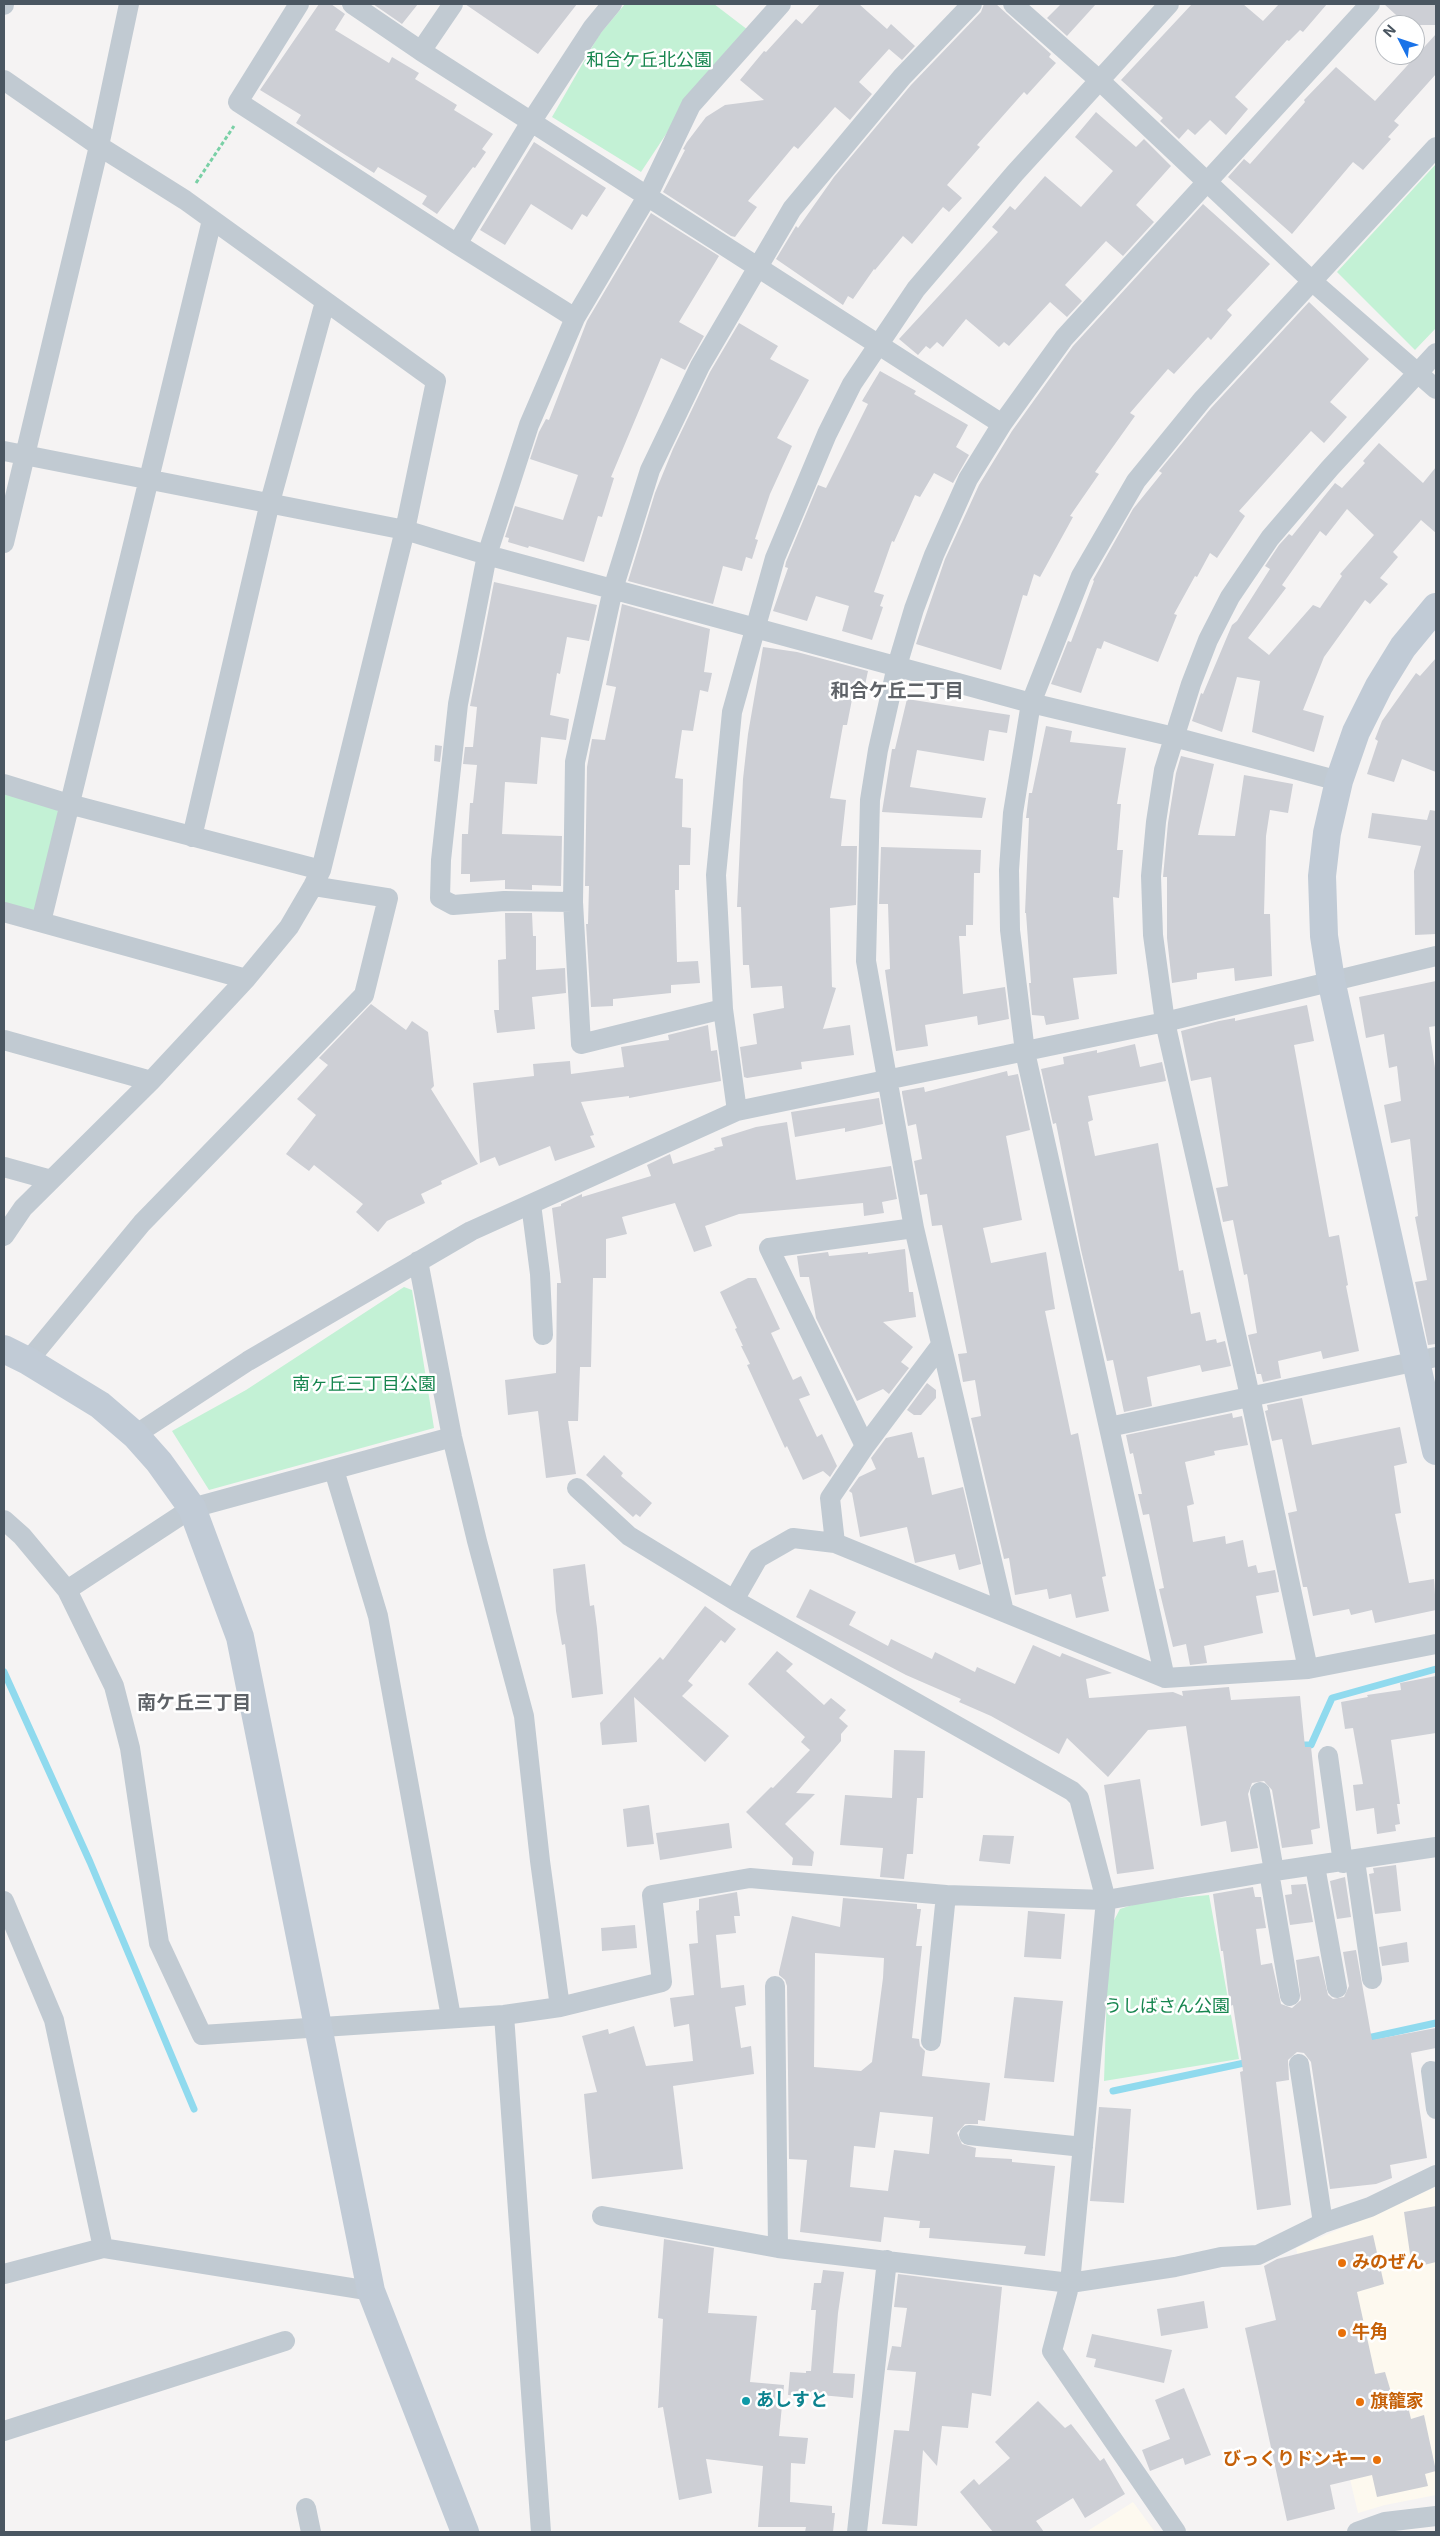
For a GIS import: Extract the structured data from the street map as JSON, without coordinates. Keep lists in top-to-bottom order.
{
  "districts": ["和合ケ丘二丁目", "南ケ丘三丁目"],
  "parks": ["和合ケ丘北公園", "南ヶ丘三丁目公園", "うしばさん公園"],
  "places": [
    "みのぜん",
    "牛角",
    "あしすと",
    "旗籠家",
    "びっくりドンキー"
  ],
  "north": "top left"
}
